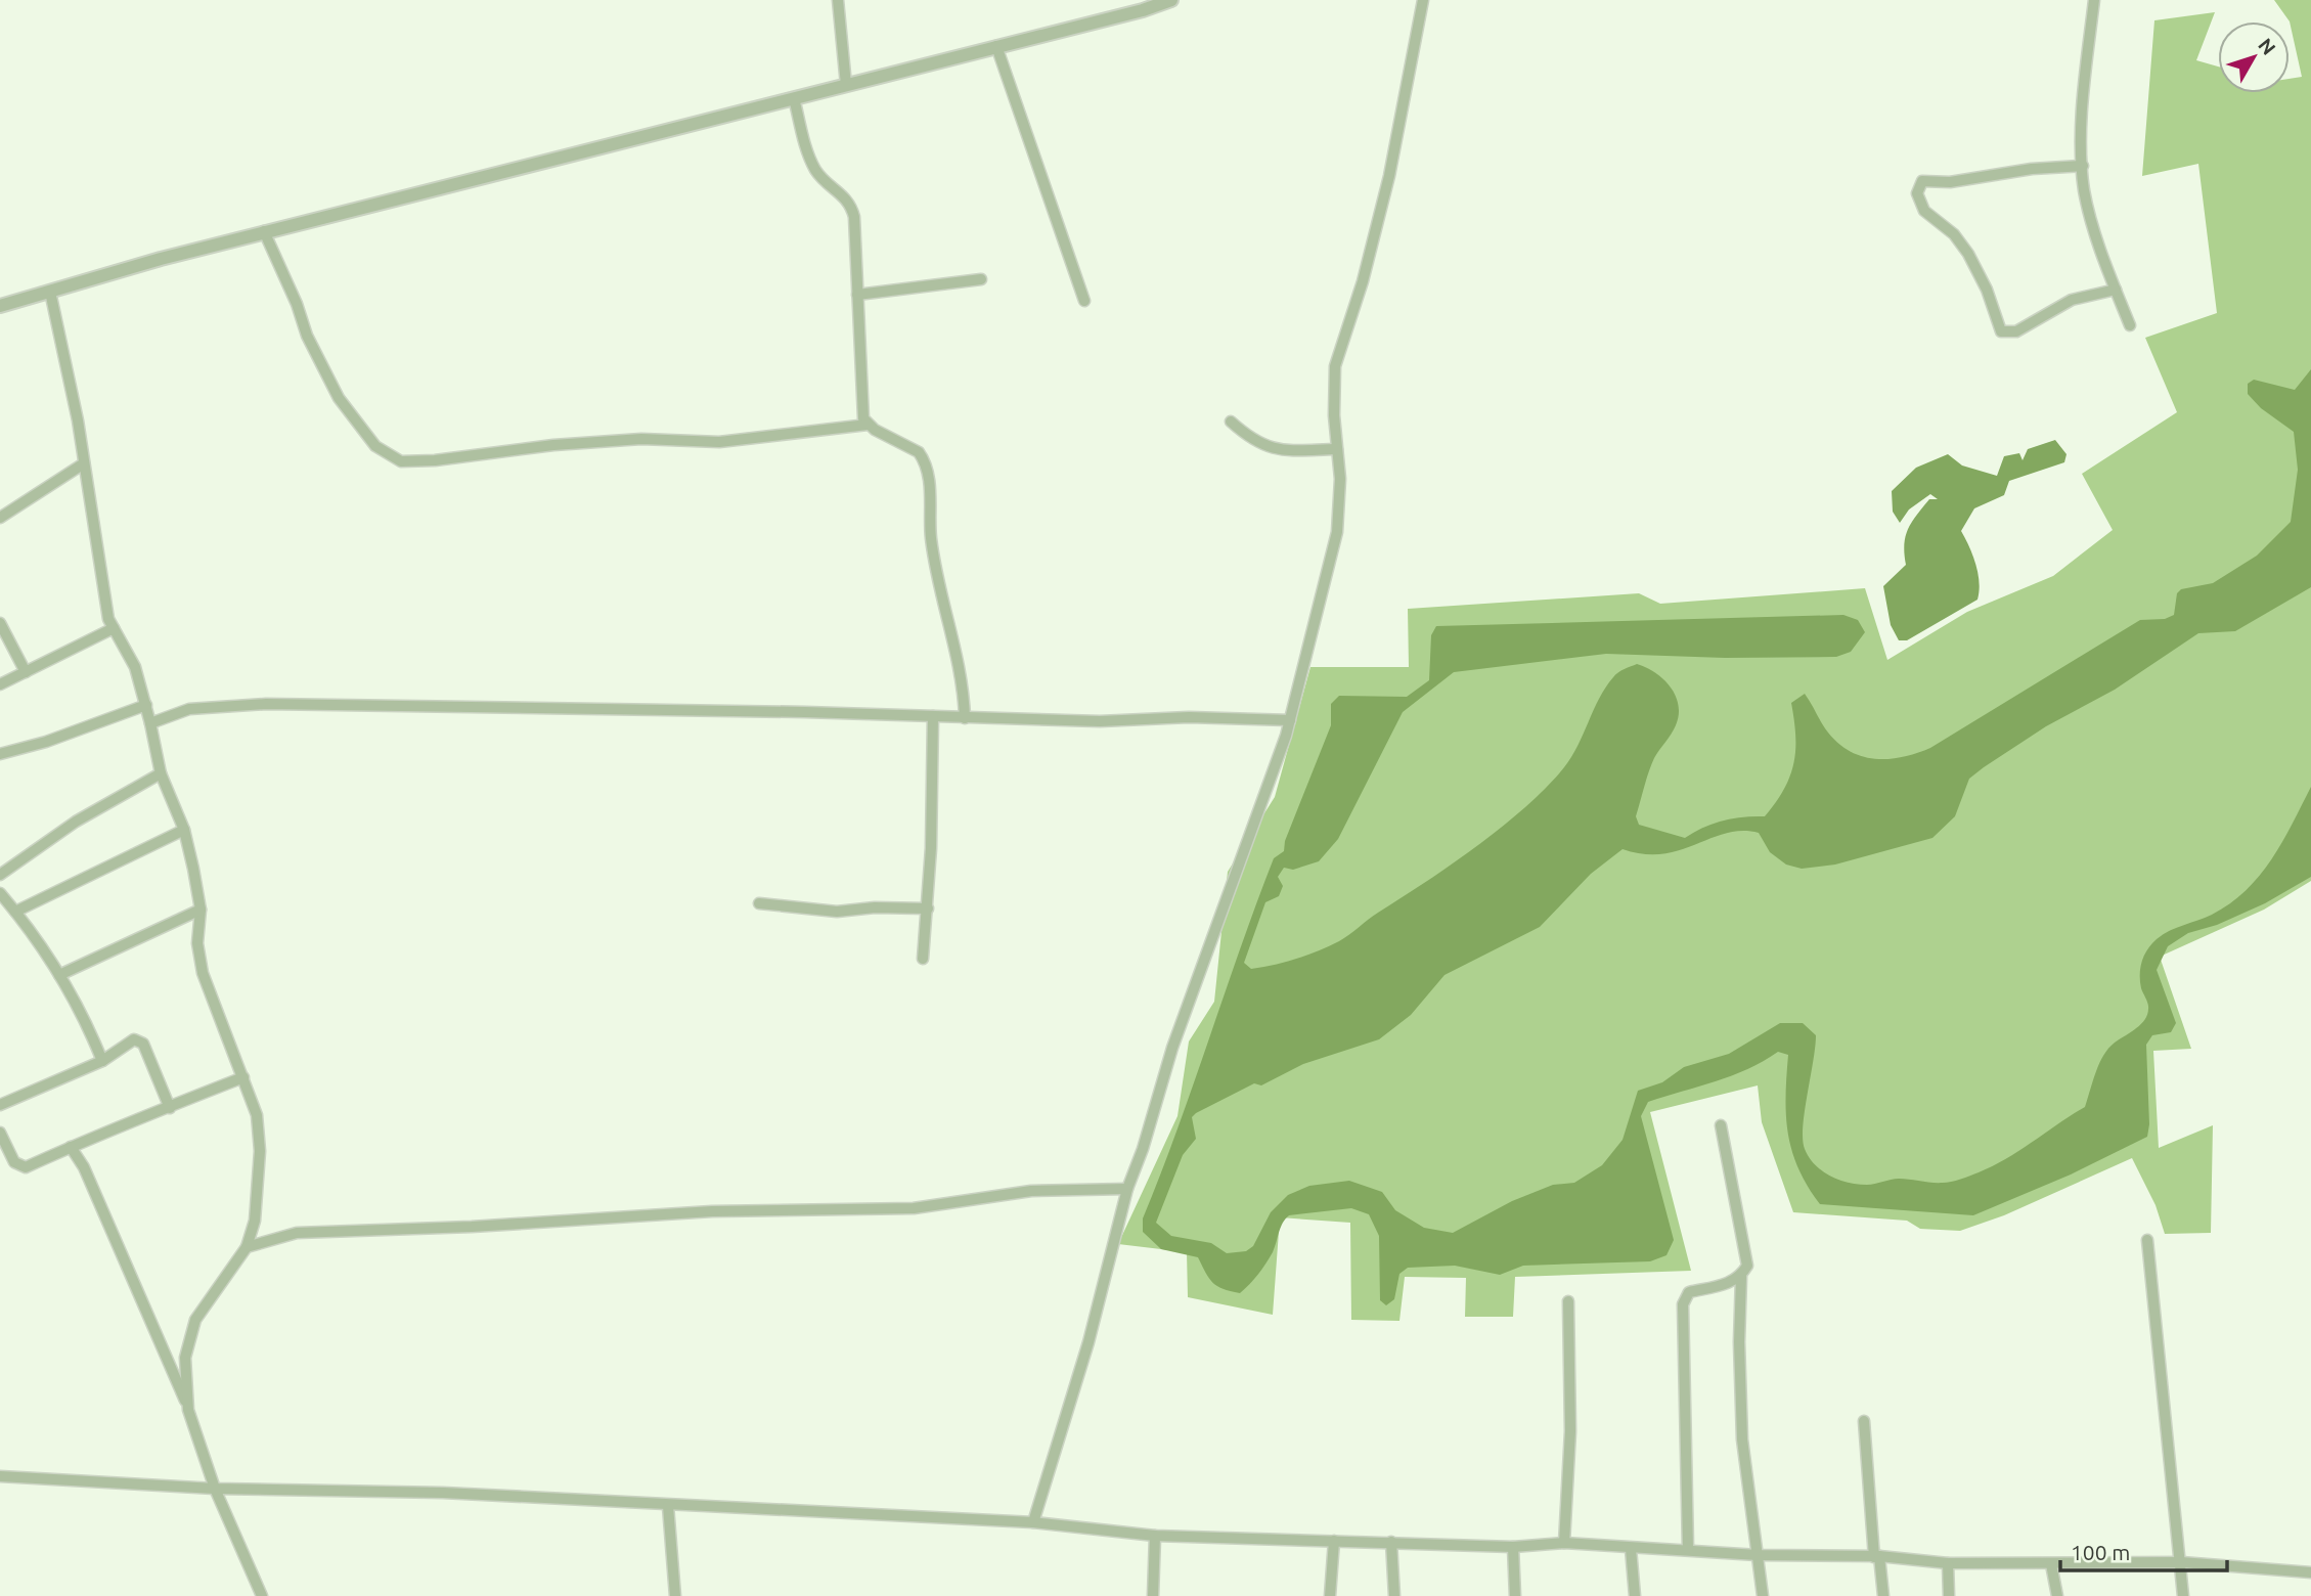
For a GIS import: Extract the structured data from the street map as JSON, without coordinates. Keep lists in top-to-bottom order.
{
  "scale_bar": "100 m",
  "north": "top right"
}
